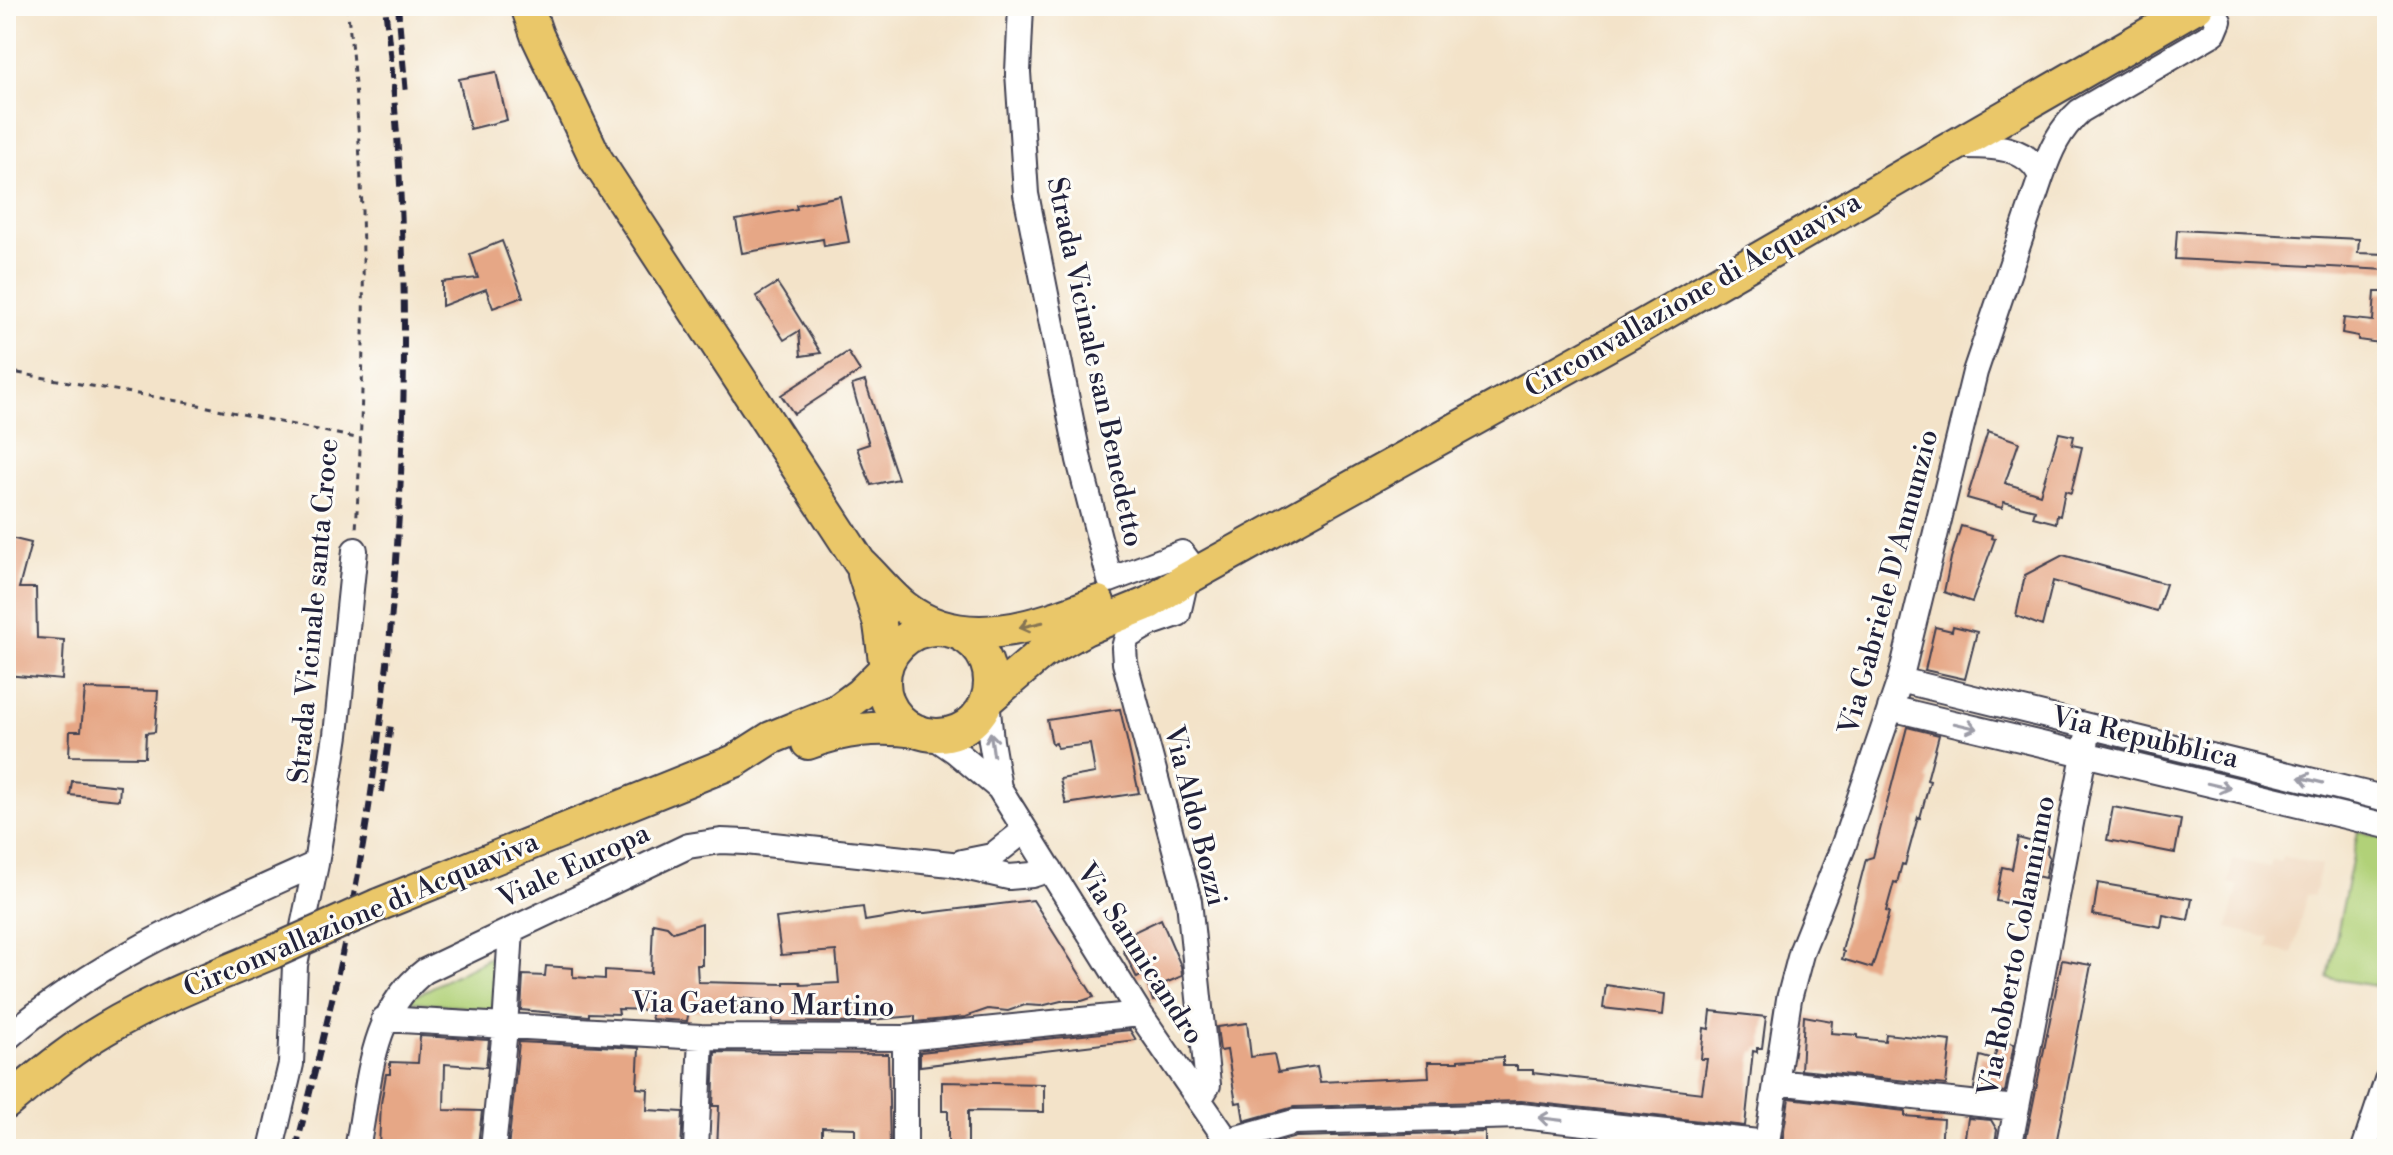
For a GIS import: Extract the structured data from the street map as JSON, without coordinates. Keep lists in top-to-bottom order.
{
  "streets": {
    "main road": ["Circonvallazione di Acquaviva"],
    "street": [
      "Strada Vicinale san Benedetto",
      "Via Gabriele D'Annunzio",
      "Strada Vicinale santa Croce",
      "Via Repubblica",
      "Via Aldo Bozzi",
      "Viale Europa",
      "Via Roberto Colanninno",
      "Via Sannicandro",
      "Via Gaetano Martino"
    ]
  },
  "crossings": [
    ["Circonvallazione di Acquaviva", "Strada Vicinale san Benedetto"],
    ["Circonvallazione di Acquaviva", "Via Aldo Bozzi"],
    ["Strada Vicinale san Benedetto", "Via Aldo Bozzi"],
    ["Via Gabriele D'Annunzio", "Via Repubblica"],
    ["Via Repubblica", "Via Roberto Colanninno"],
    ["Via Aldo Bozzi", "Via Sannicandro"],
    ["Viale Europa", "Via Sannicandro"],
    ["Viale Europa", "Via Gaetano Martino"],
    ["Via Sannicandro", "Via Gaetano Martino"]
  ]
}
